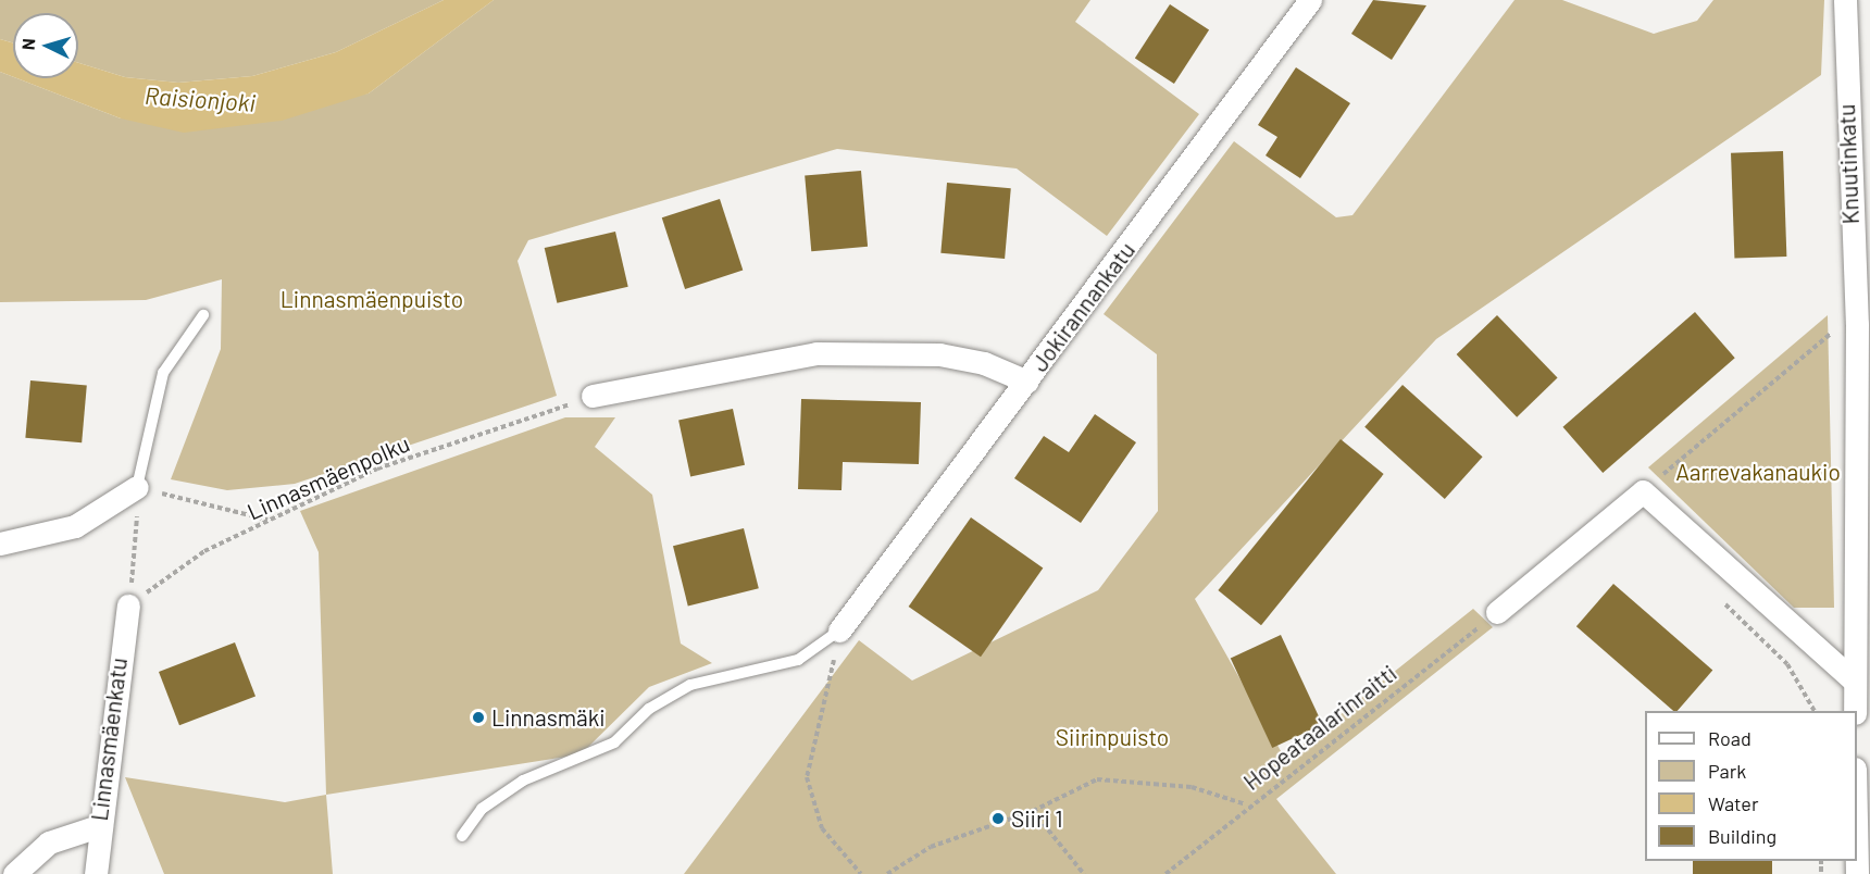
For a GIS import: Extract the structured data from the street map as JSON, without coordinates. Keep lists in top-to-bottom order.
{
  "streets": {
    "street": ["Knuutinkatu", "Jokirannankatu", "Linnasmäenkatu"],
    "path": ["Linnasmäenpolku", "Hopeataalarinraitti"]
  },
  "crossings": [
    ["Jokirannankatu", "Linnasmäenpolku"],
    ["Linnasmäenpolku", "Linnasmäenkatu"]
  ],
  "water": ["Raisionjoki"],
  "parks": ["Linnasmäenpuisto", "Aarrevakanaukio", "Siirinpuisto"],
  "places": ["Linnasmäki", "Siiri 1"],
  "legend": [
    "Road",
    "Park",
    "Water",
    "Building"
  ],
  "north": "left"
}
